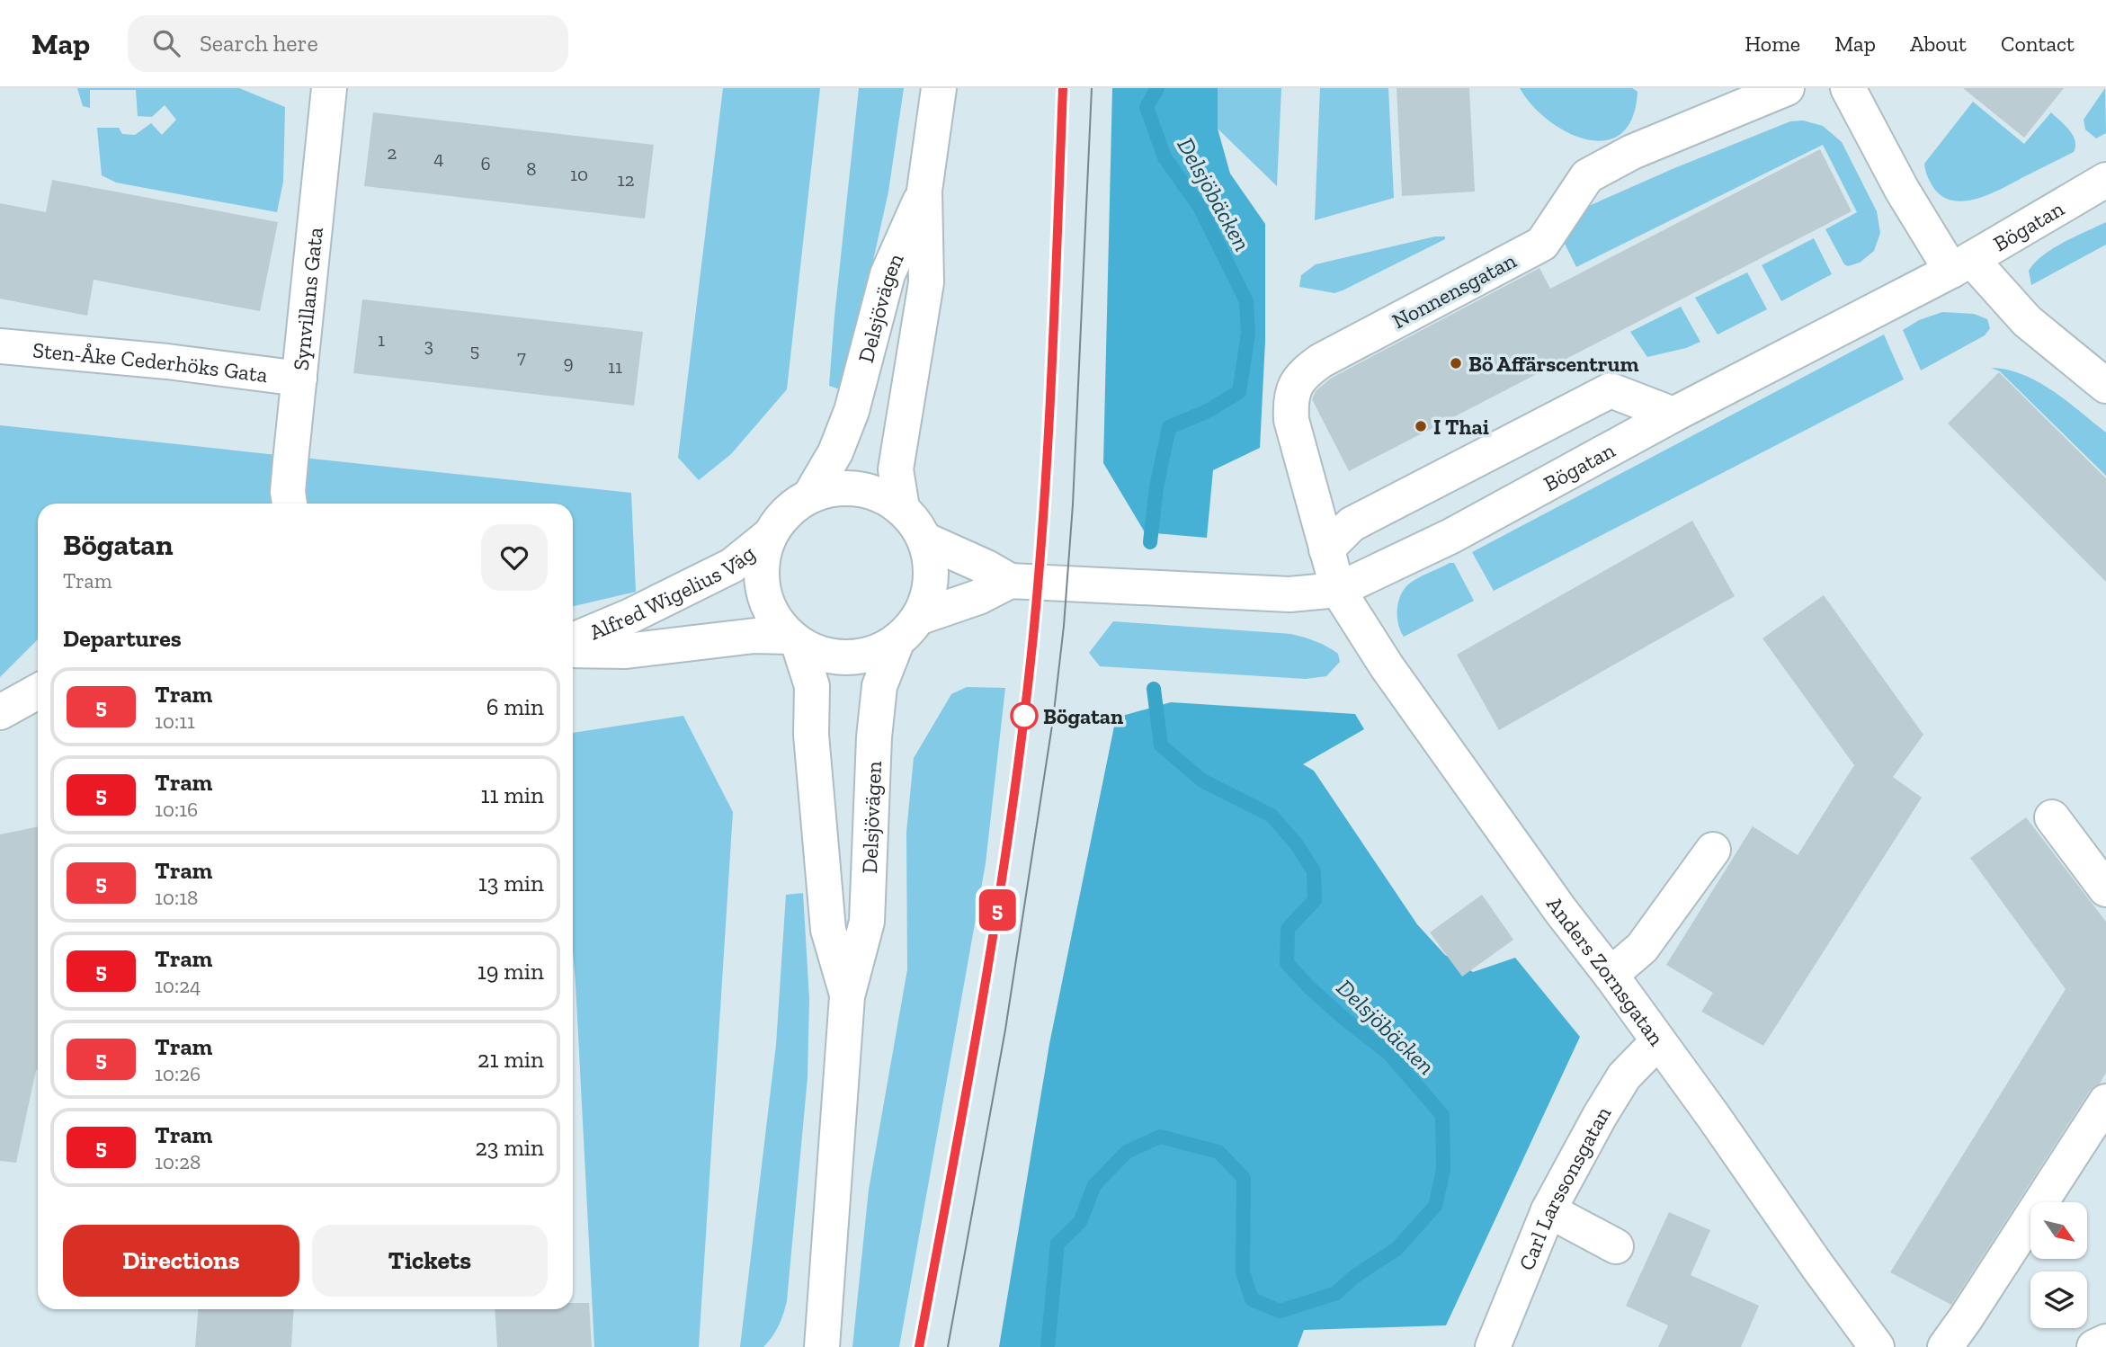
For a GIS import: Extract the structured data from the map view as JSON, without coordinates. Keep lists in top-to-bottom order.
{
  "streets": {
    "street": [
      "Bögatan",
      "Nonnensgatan",
      "Synvillans Gata",
      "Delsjövägen",
      "Sten-Åke Cederhöks Gata",
      "Alfred Wigelius Väg",
      "Anders Zornsgatan",
      "Carl Larssonsgatan"
    ]
  },
  "crossings": [
    ["Bögatan", "Nonnensgatan"],
    ["Bögatan", "Delsjövägen"],
    ["Bögatan", "Alfred Wigelius Väg"],
    ["Bögatan", "Anders Zornsgatan"],
    ["Nonnensgatan", "Anders Zornsgatan"],
    ["Synvillans Gata", "Sten-Åke Cederhöks Gata"],
    ["Delsjövägen", "Alfred Wigelius Väg"],
    ["Anders Zornsgatan", "Carl Larssonsgatan"]
  ],
  "water": ["Delsjöbäcken"],
  "places": ["Bö Affärscentrum", "I Thai", "Bögatan"],
  "lines": ["tram line 5"],
  "house_numbers": [
    "2",
    "4",
    "6",
    "8",
    "10",
    "12",
    "1",
    "3",
    "5",
    "7",
    "9",
    "11"
  ],
  "north": "bottom right",
  "page": {
    "header": "Map",
    "search": "Search here",
    "nav": [
      "Home",
      "Map",
      "About",
      "Contact"
    ],
    "on_map": "5",
    "heading": [
      ["Bögatan", "Tram"],
      "Departures"
    ],
    "list": [
      {
        "mark": "5",
        "name": "Tram",
        "note": "10:11",
        "value": "6 min"
      },
      {
        "mark": "5",
        "name": "Tram",
        "note": "10:16",
        "value": "11 min"
      },
      {
        "mark": "5",
        "name": "Tram",
        "note": "10:18",
        "value": "13 min"
      },
      {
        "mark": "5",
        "name": "Tram",
        "note": "10:24",
        "value": "19 min"
      },
      {
        "mark": "5",
        "name": "Tram",
        "note": "10:26",
        "value": "21 min"
      },
      {
        "mark": "5",
        "name": "Tram",
        "note": "10:28",
        "value": "23 min"
      }
    ],
    "buttons": ["Directions", "Tickets"]
  }
}
